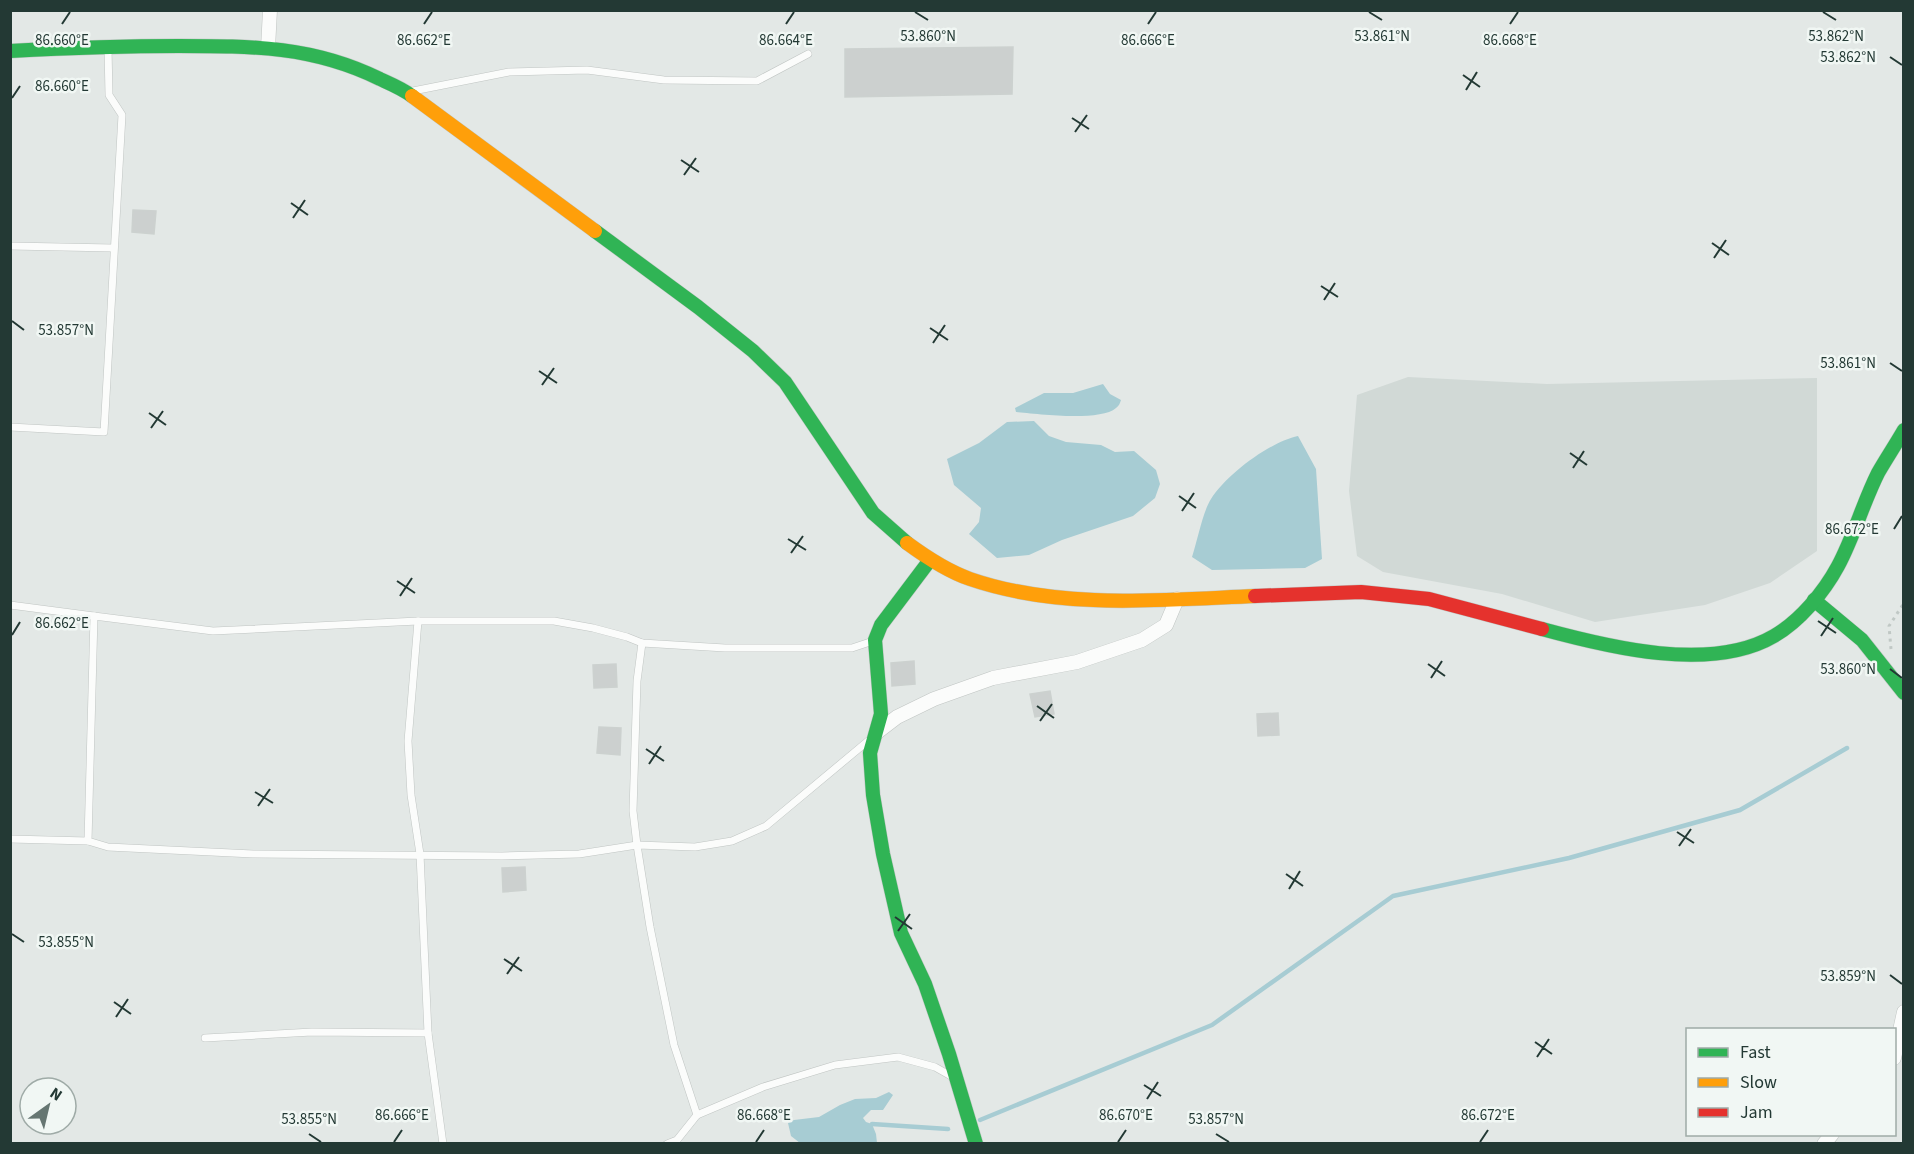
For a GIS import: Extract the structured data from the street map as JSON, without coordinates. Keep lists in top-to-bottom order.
{
  "legend": ["Fast", "Slow", "Jam"],
  "north": "top right",
  "coordinates": [
    "53.860°N",
    "53.861°N",
    "53.862°N",
    "86.660°E",
    "86.666°E",
    "86.662°E",
    "86.664°E",
    "86.668°E",
    "53.857°N",
    "86.672°E",
    "53.855°N",
    "53.859°N",
    "86.670°E"
  ]
}
